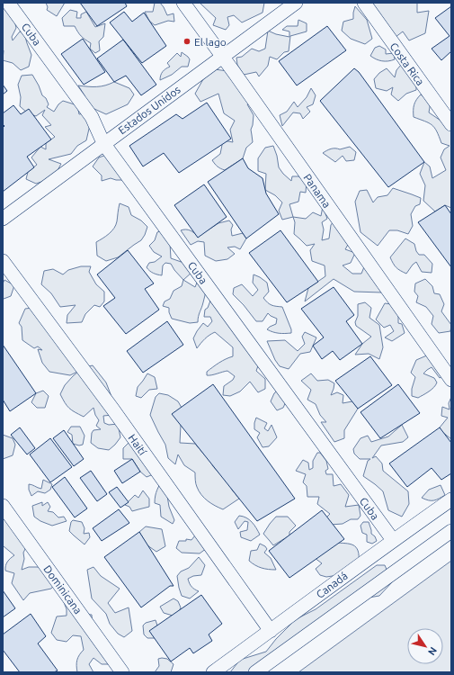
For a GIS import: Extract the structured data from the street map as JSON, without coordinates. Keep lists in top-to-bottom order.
{
  "streets": {
    "street": [
      "Cuba",
      "Costa Rica",
      "Estados Unidos",
      "Panama",
      "Haití",
      "Canadá",
      "Dominicana"
    ]
  },
  "crossings": [
    ["Cuba", "Estados Unidos"],
    ["Cuba", "Canadá"],
    ["Estados Unidos", "Panama"],
    ["Haití", "Canadá"]
  ],
  "places": ["El lago"],
  "north": "bottom right"
}
